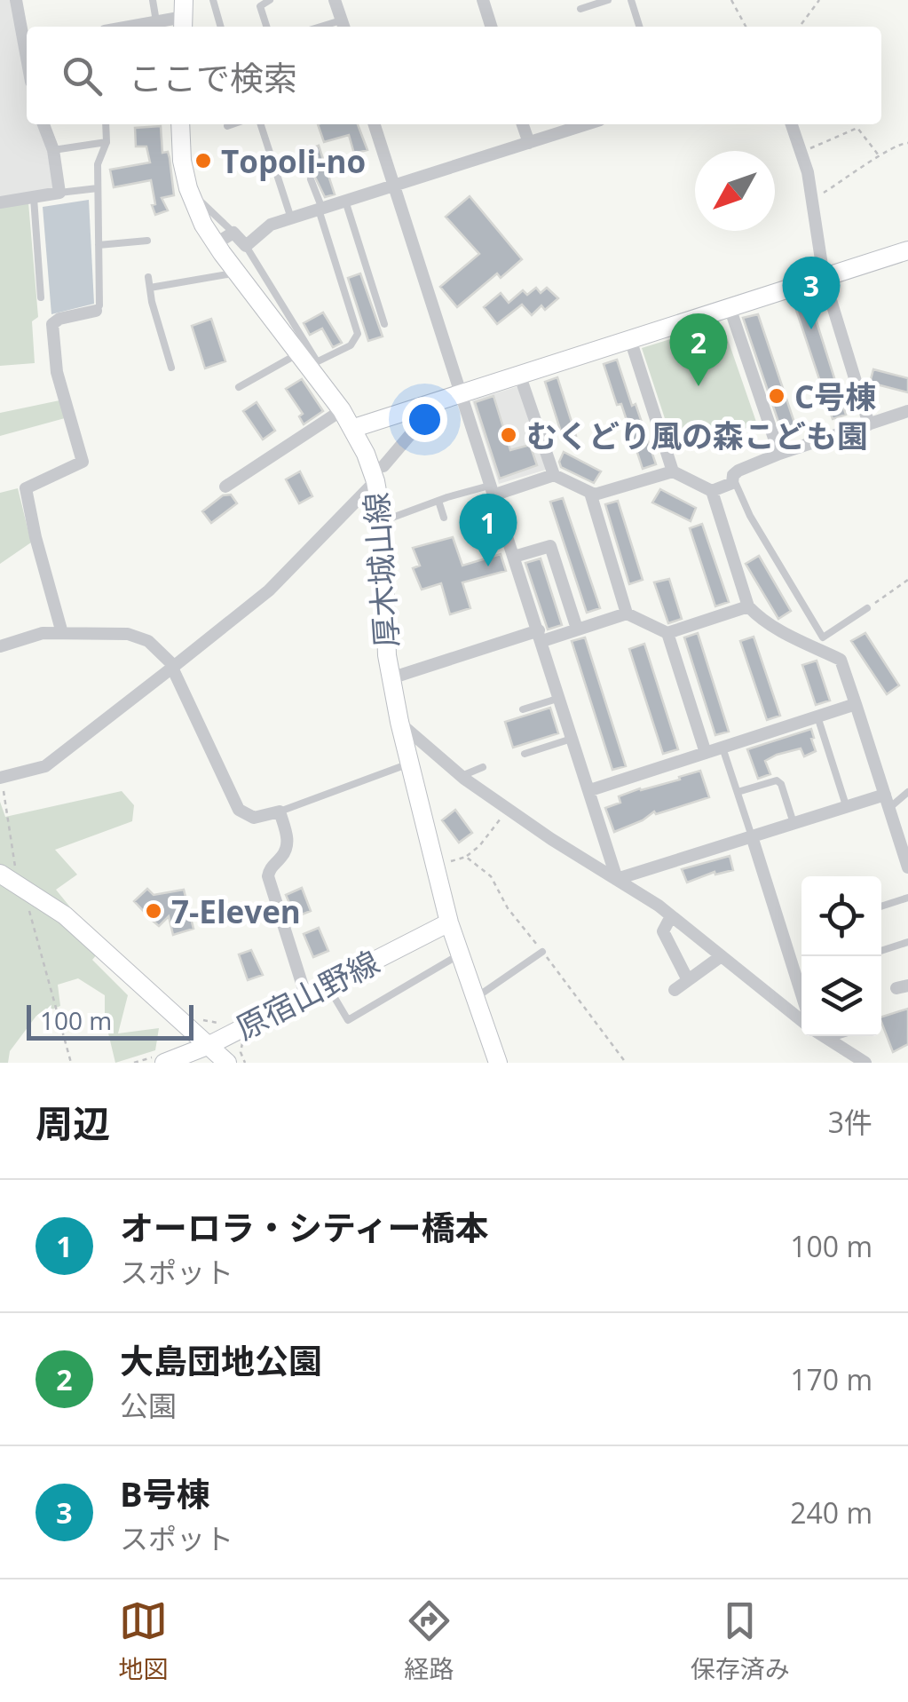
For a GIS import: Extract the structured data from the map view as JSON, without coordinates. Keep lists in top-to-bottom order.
{
  "streets": {
    "main road": ["厚木城山線", "原宿山野線"]
  },
  "crossings": [
    ["厚木城山線", "原宿山野線"]
  ],
  "places": [
    "Topoli-no",
    "C号棟",
    "むくどり風の森こども園",
    "7-Eleven"
  ],
  "scale_bar": "100 m",
  "north": "bottom left",
  "page": {
    "search": "ここで検索",
    "pins": ["3", "2", "1"],
    "scale": "100 m",
    "heading": ["周辺", "3件"],
    "list": [
      {
        "mark": "1",
        "name": "オーロラ・シティー橋本",
        "note": "スポット",
        "value": "100 m"
      },
      {
        "mark": "2",
        "name": "大島団地公園",
        "note": "公園",
        "value": "170 m"
      },
      {
        "mark": "3",
        "name": "B号棟",
        "note": "スポット",
        "value": "240 m"
      }
    ],
    "nav": ["地図", "経路", "保存済み"]
  }
}
